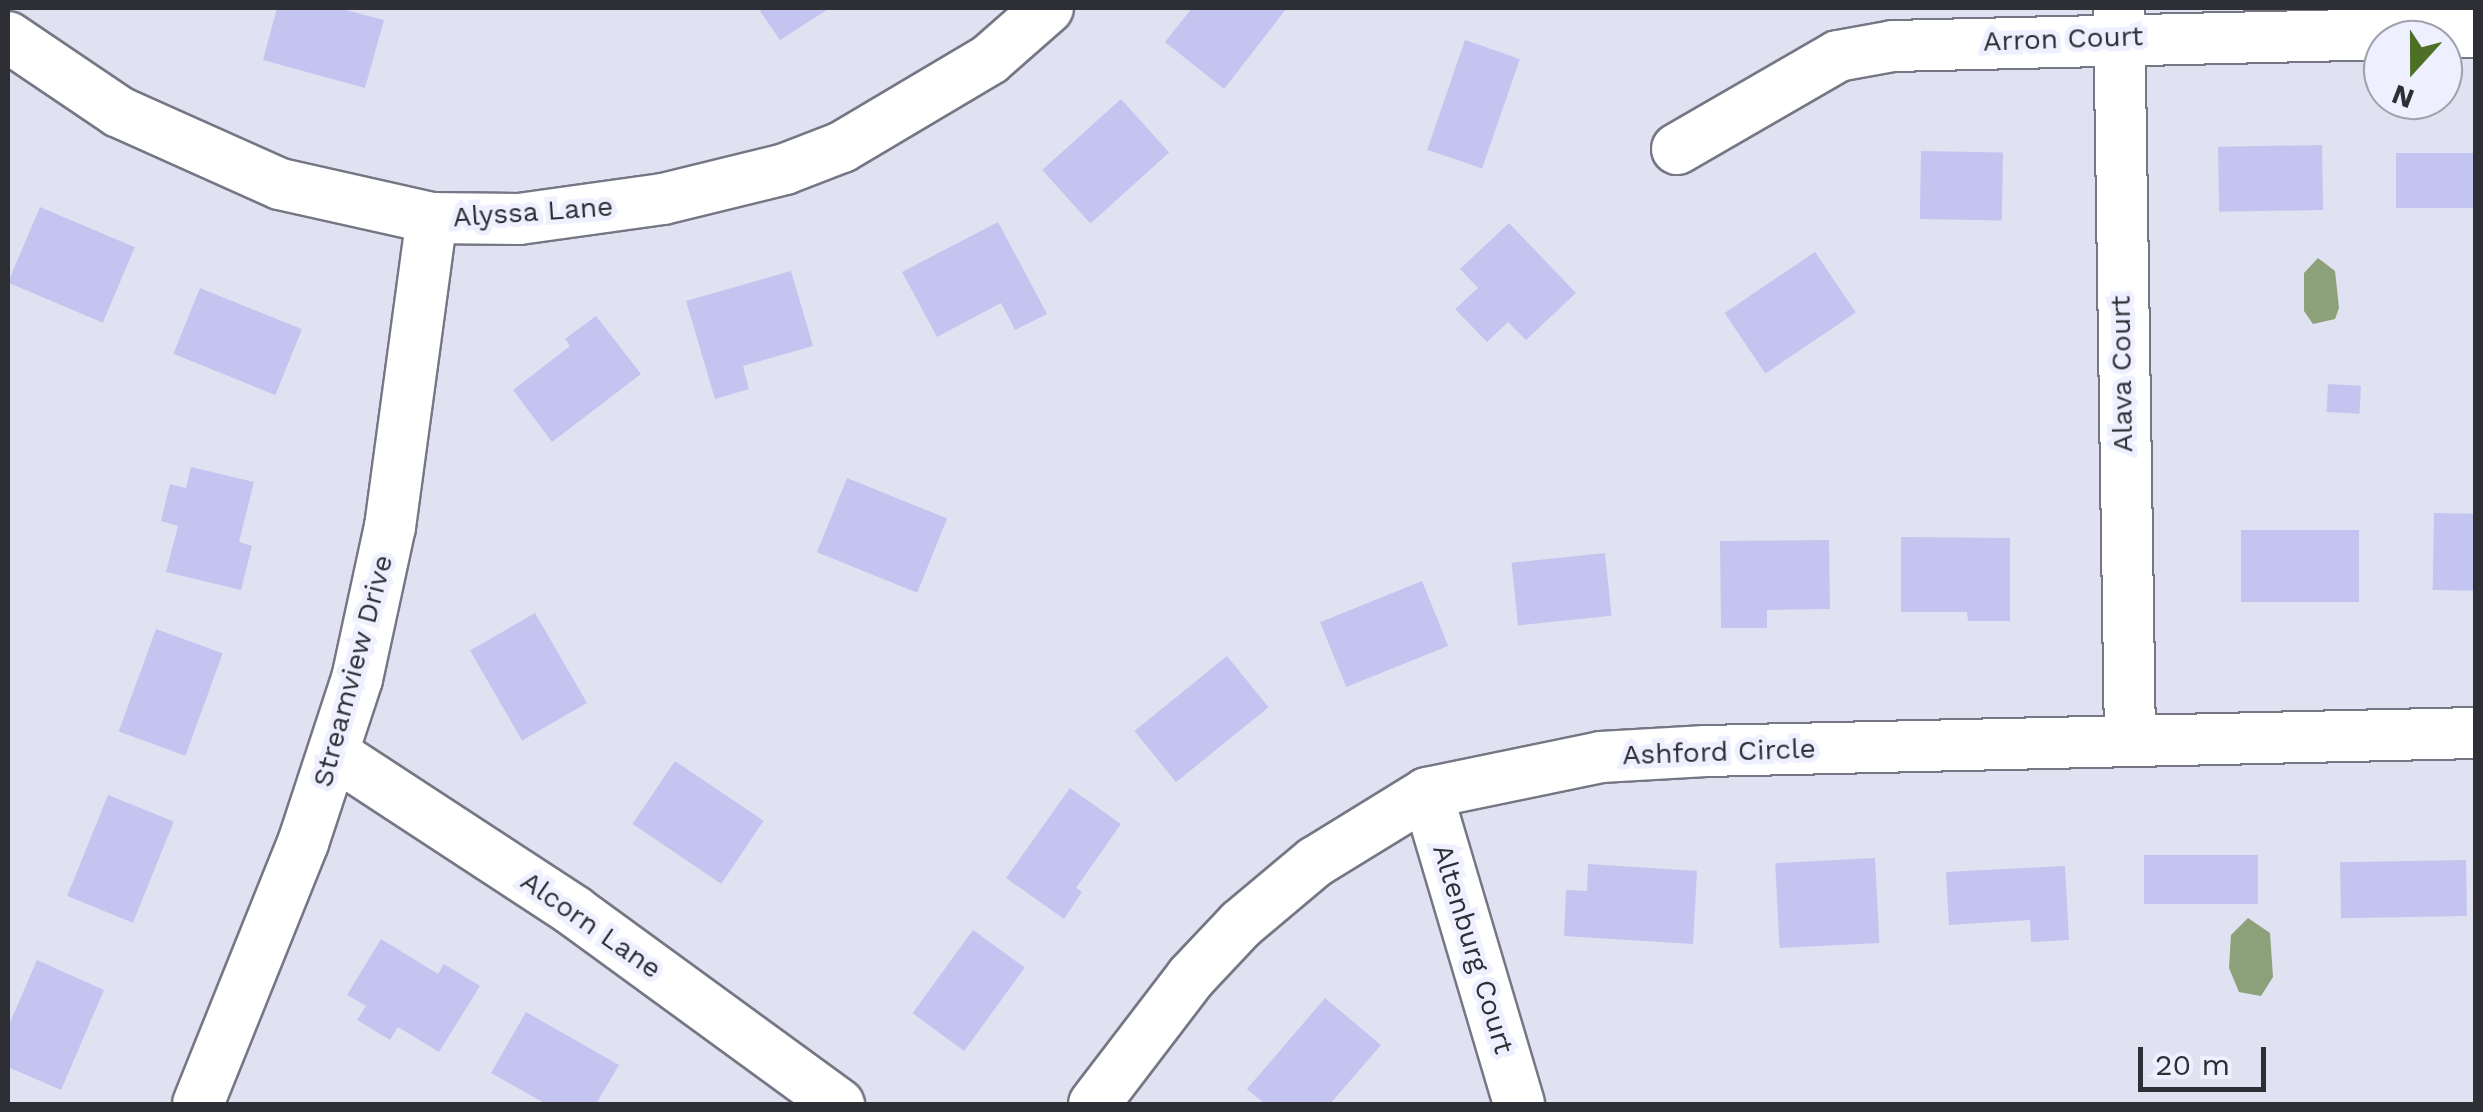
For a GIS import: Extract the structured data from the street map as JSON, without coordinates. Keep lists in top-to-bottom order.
{
  "streets": {
    "street": [
      "Arron Court",
      "Alyssa Lane",
      "Alava Court",
      "Streamview Drive",
      "Ashford Circle",
      "Alcorn Lane",
      "Altenburg Court"
    ]
  },
  "crossings": [
    ["Arron Court", "Alava Court"],
    ["Alyssa Lane", "Streamview Drive"],
    ["Alava Court", "Ashford Circle"],
    ["Streamview Drive", "Alcorn Lane"],
    ["Ashford Circle", "Altenburg Court"]
  ],
  "scale_bar": "20 m",
  "north": "bottom"
}
